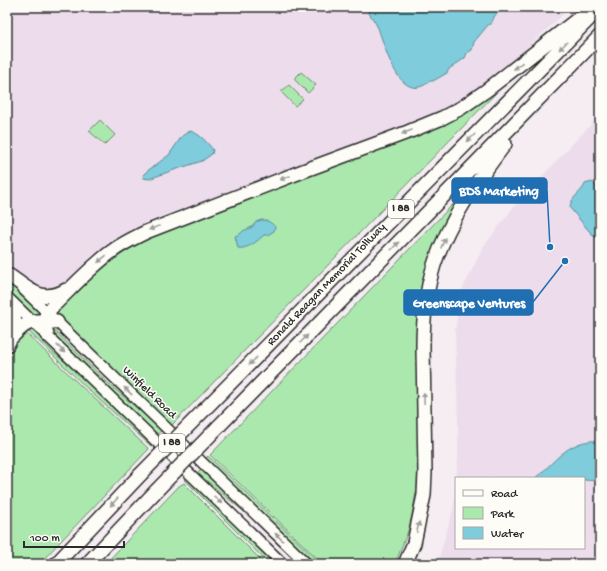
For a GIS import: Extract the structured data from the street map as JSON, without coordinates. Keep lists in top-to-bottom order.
{
  "streets": {
    "highway": ["I 88", "Ronald Reagan Memorial Tollway"],
    "main road": ["Winfield Road"]
  },
  "places": ["BDS Marketing", "Greenscape Ventures"],
  "legend": ["Road", "Park", "Water"],
  "scale_bar": "100 m"
}
